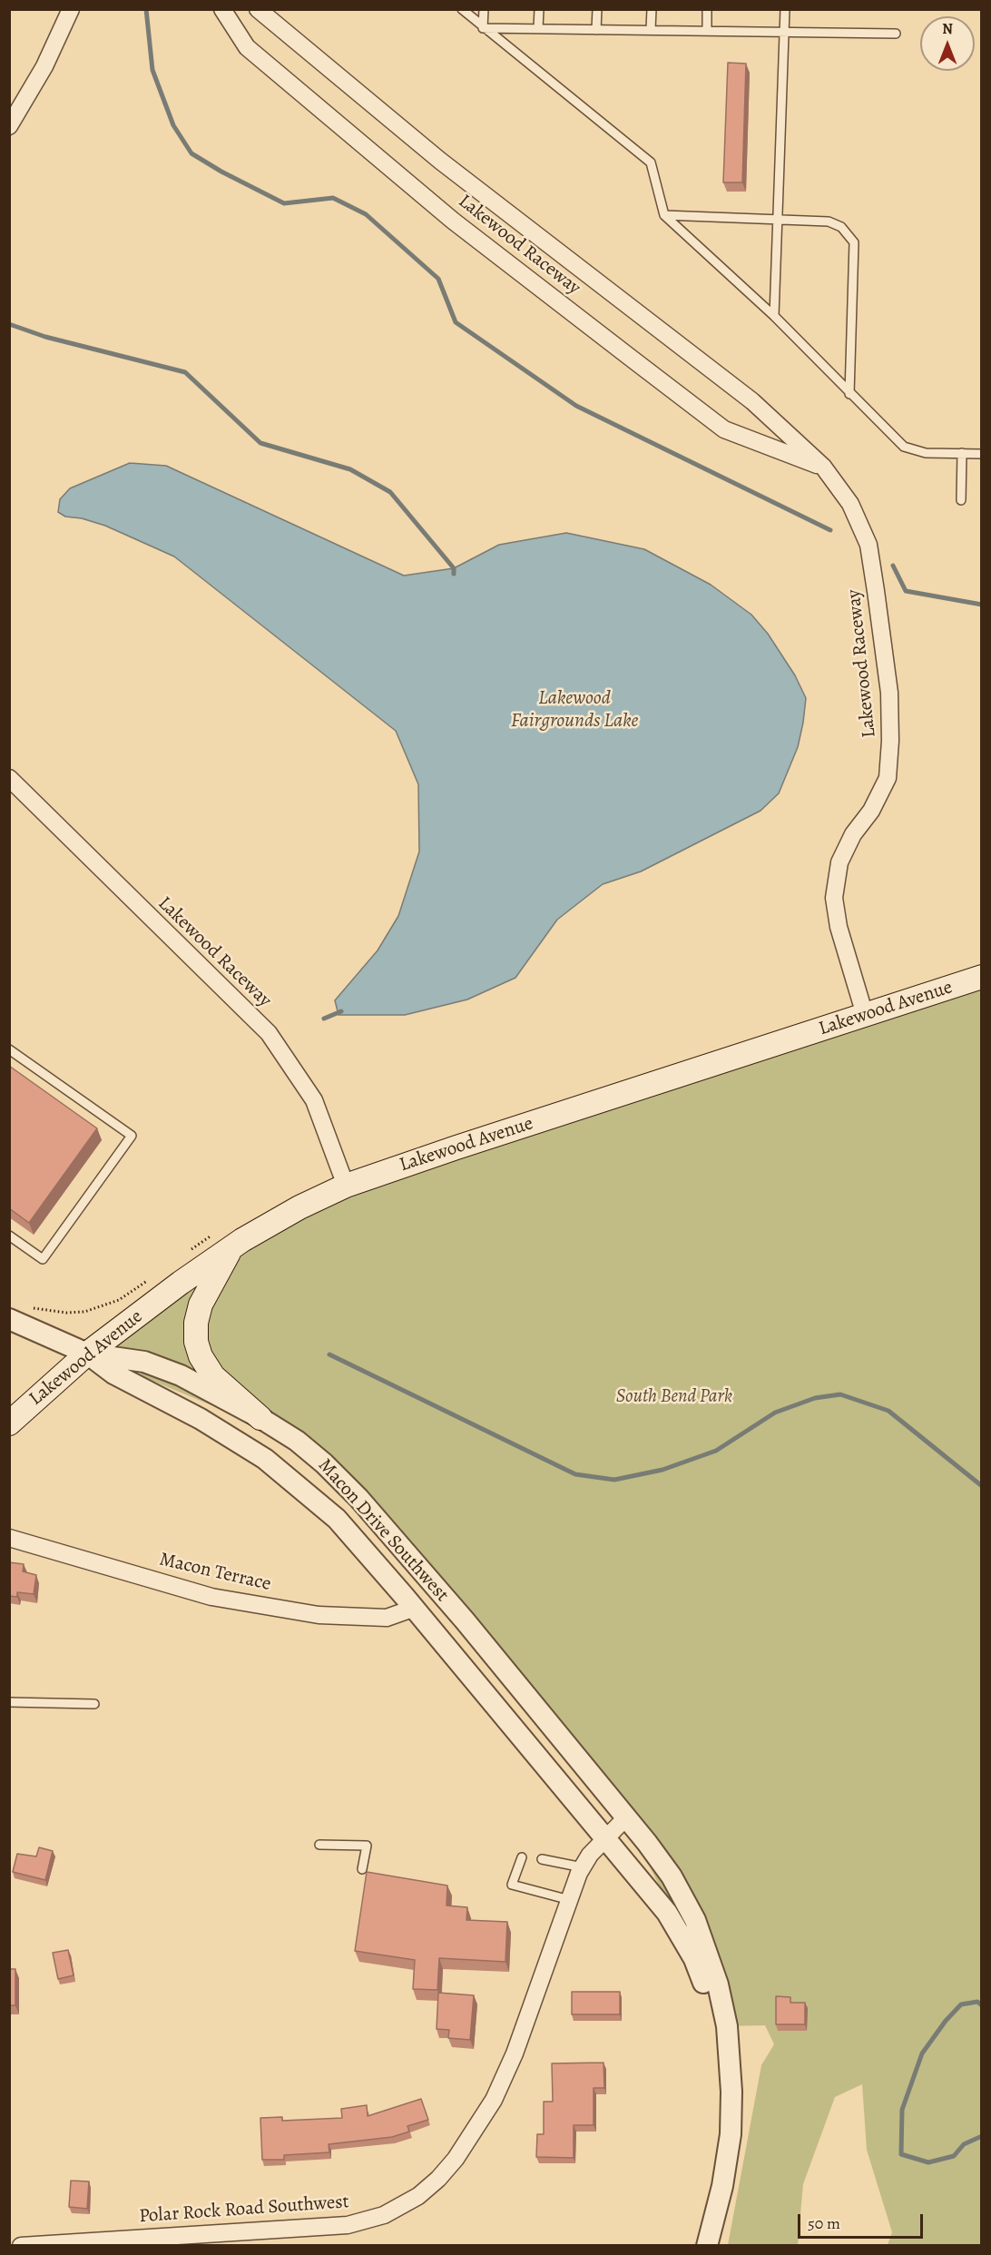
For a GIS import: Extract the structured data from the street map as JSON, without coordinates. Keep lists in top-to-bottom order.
{
  "streets": {
    "main road": ["Lakewood Avenue"],
    "street": [
      "Lakewood Raceway",
      "Macon Drive Southwest",
      "Macon Terrace",
      "Polar Rock Road Southwest"
    ]
  },
  "crossings": [
    ["Lakewood Raceway", "Lakewood Avenue"],
    ["Lakewood Avenue", "Macon Drive Southwest"],
    ["Macon Drive Southwest", "Macon Terrace"],
    ["Macon Drive Southwest", "Polar Rock Road Southwest"]
  ],
  "water": ["Lakewood Fairgrounds Lake"],
  "parks": ["South Bend Park"],
  "scale_bar": "50 m",
  "north": "top"
}
